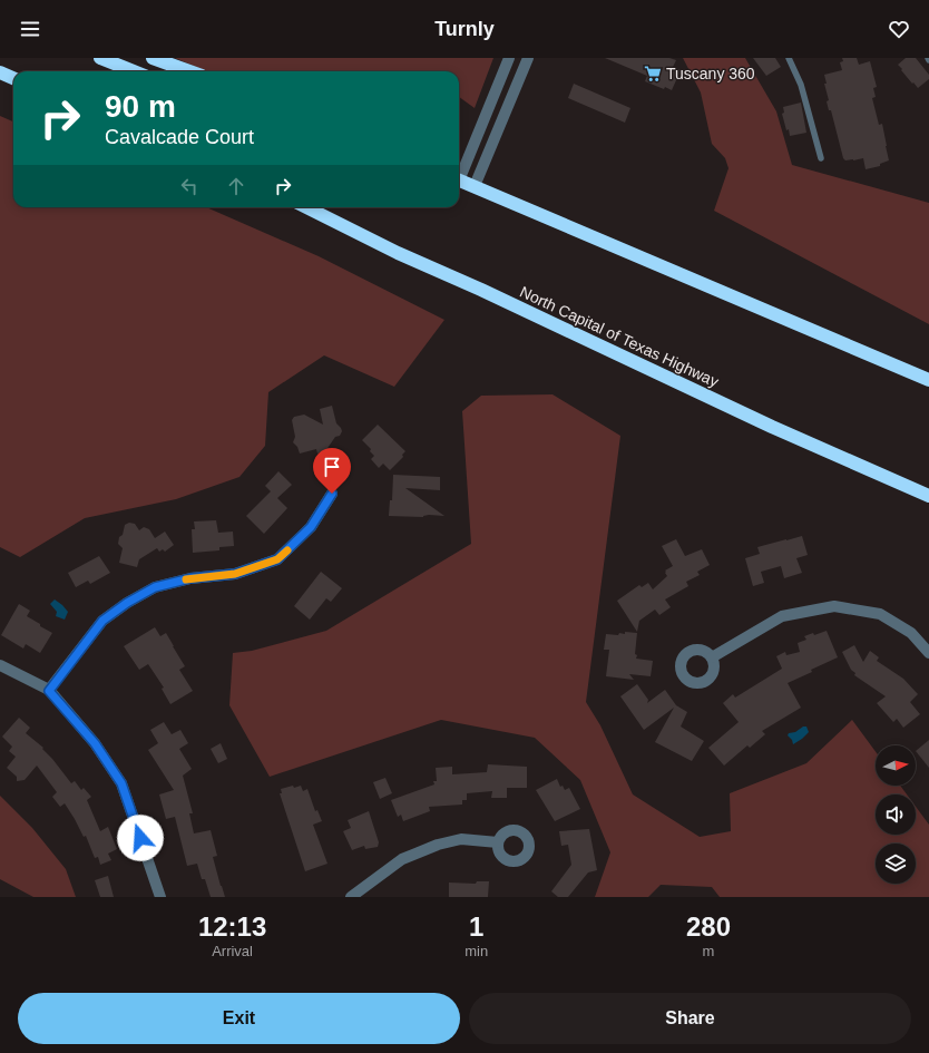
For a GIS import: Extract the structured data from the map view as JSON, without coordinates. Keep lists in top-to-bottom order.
{
  "streets": {
    "highway": ["North Capital of Texas Highway"]
  },
  "places": {
    "supermarket": ["Tuscany 360"]
  },
  "north": "right",
  "page": {
    "header": "Turnly",
    "turn": ["90 m", "Cavalcade Court"],
    "eta": [
      "12:13",
      "Arrival",
      "1",
      "min",
      "280",
      "m"
    ],
    "buttons": ["Exit", "Share"]
  }
}
